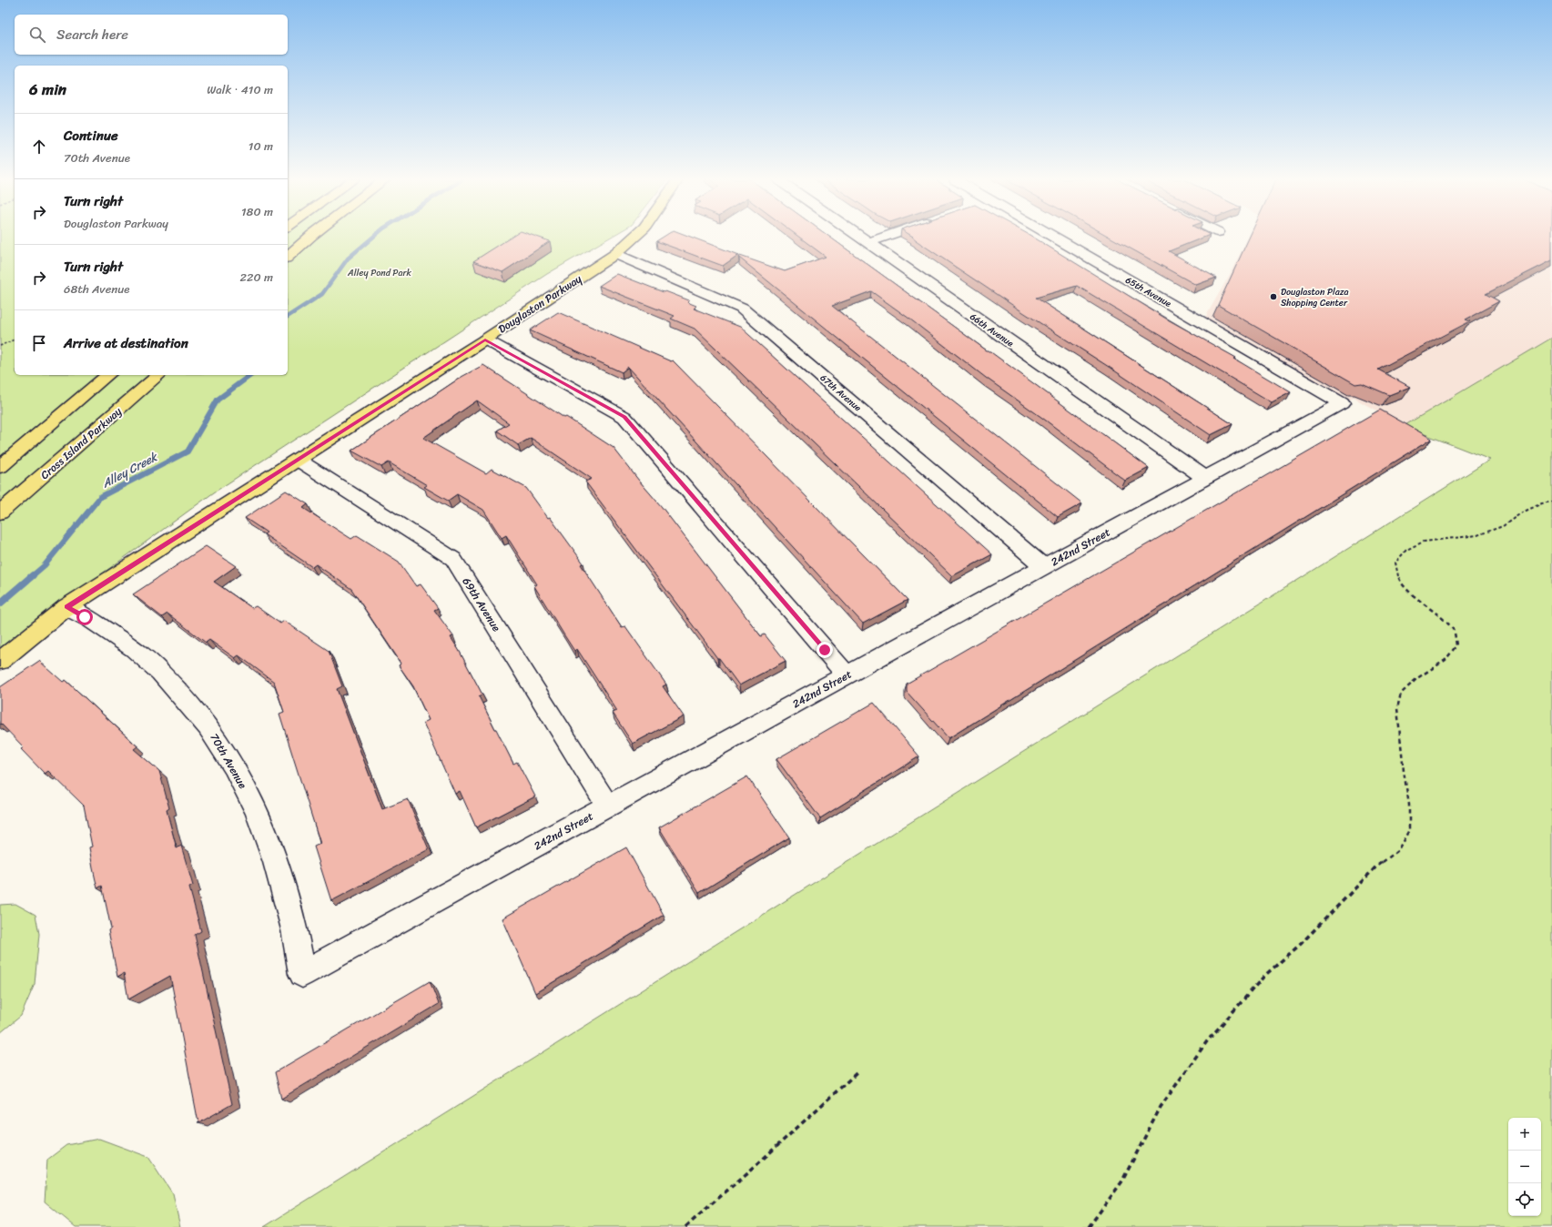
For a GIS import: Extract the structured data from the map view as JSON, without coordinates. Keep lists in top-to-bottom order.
{
  "streets": {
    "main road": ["Douglaston Parkway", "Cross Island Parkway"],
    "street": [
      "65th Avenue",
      "66th Avenue",
      "67th Avenue",
      "242nd Street",
      "69th Avenue",
      "70th Avenue"
    ]
  },
  "crossings": [
    ["65th Avenue", "242nd Street"],
    ["Douglaston Parkway", "67th Avenue"],
    ["Douglaston Parkway", "69th Avenue"],
    ["Douglaston Parkway", "70th Avenue"],
    ["66th Avenue", "242nd Street"],
    ["67th Avenue", "242nd Street"],
    ["242nd Street", "69th Avenue"],
    ["242nd Street", "70th Avenue"]
  ],
  "water": ["Alley Creek"],
  "parks": ["Alley Pond Park"],
  "places": ["Douglaston Plaza Shopping Center"],
  "page": {
    "search": "Search here",
    "heading": ["6 min", "Walk · 410 m"],
    "list": [
      ["Continue", "70th Avenue", "10 m"],
      ["Turn right", "Douglaston Parkway", "180 m"],
      ["Turn right", "68th Avenue", "220 m"],
      "Arrive at destination"
    ],
    "map_buttons": ["+", "−"]
  }
}
